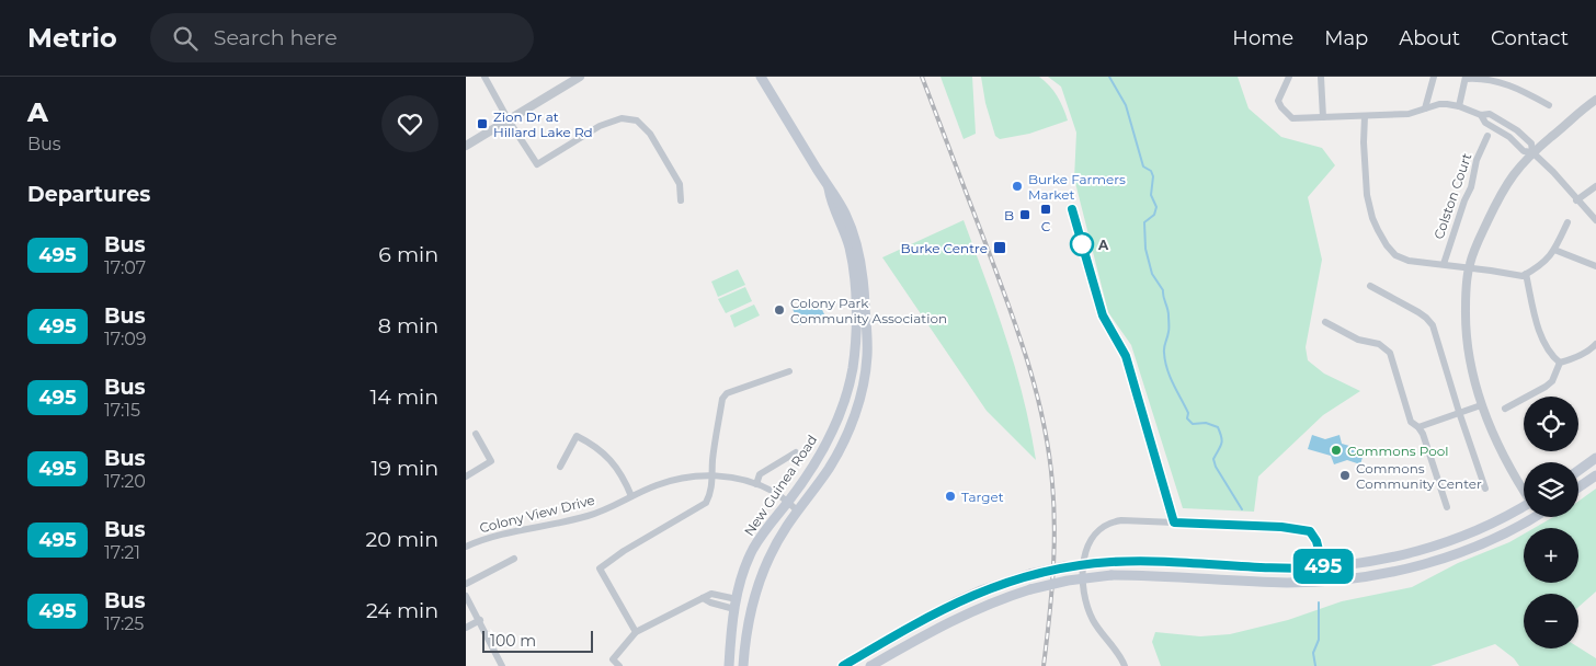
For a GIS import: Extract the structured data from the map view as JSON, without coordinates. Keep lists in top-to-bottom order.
{
  "streets": {
    "main road": ["New Guinea Road"],
    "street": ["Colston Court", "Colony View Drive"]
  },
  "crossings": [
    ["New Guinea Road", "Colony View Drive"]
  ],
  "places": {
    "transit": [
      "Zion Dr at Hillard Lake Rd",
      "C",
      "B",
      "Burke Centre"
    ],
    "other": [
      "Burke Farmers Market",
      "A",
      "Colony Park Community Association",
      "Commons Pool",
      "Commons Community Center",
      "Target"
    ]
  },
  "lines": ["bus line 495"],
  "scale_bar": "100 m",
  "page": {
    "header": "Metrio",
    "search": "Search here",
    "nav": [
      "Home",
      "Map",
      "About",
      "Contact"
    ],
    "heading": [
      ["A", "Bus"],
      "Departures"
    ],
    "on_map": "495",
    "list": [
      {
        "mark": "495",
        "name": "Bus",
        "note": "17:07",
        "value": "6 min"
      },
      {
        "mark": "495",
        "name": "Bus",
        "note": "17:09",
        "value": "8 min"
      },
      {
        "mark": "495",
        "name": "Bus",
        "note": "17:15",
        "value": "14 min"
      },
      {
        "mark": "495",
        "name": "Bus",
        "note": "17:20",
        "value": "19 min"
      },
      {
        "mark": "495",
        "name": "Bus",
        "note": "17:21",
        "value": "20 min"
      },
      {
        "mark": "495",
        "name": "Bus",
        "note": "17:25",
        "value": "24 min"
      }
    ],
    "map_buttons": ["+", "−"],
    "scale": "100 m"
  }
}
